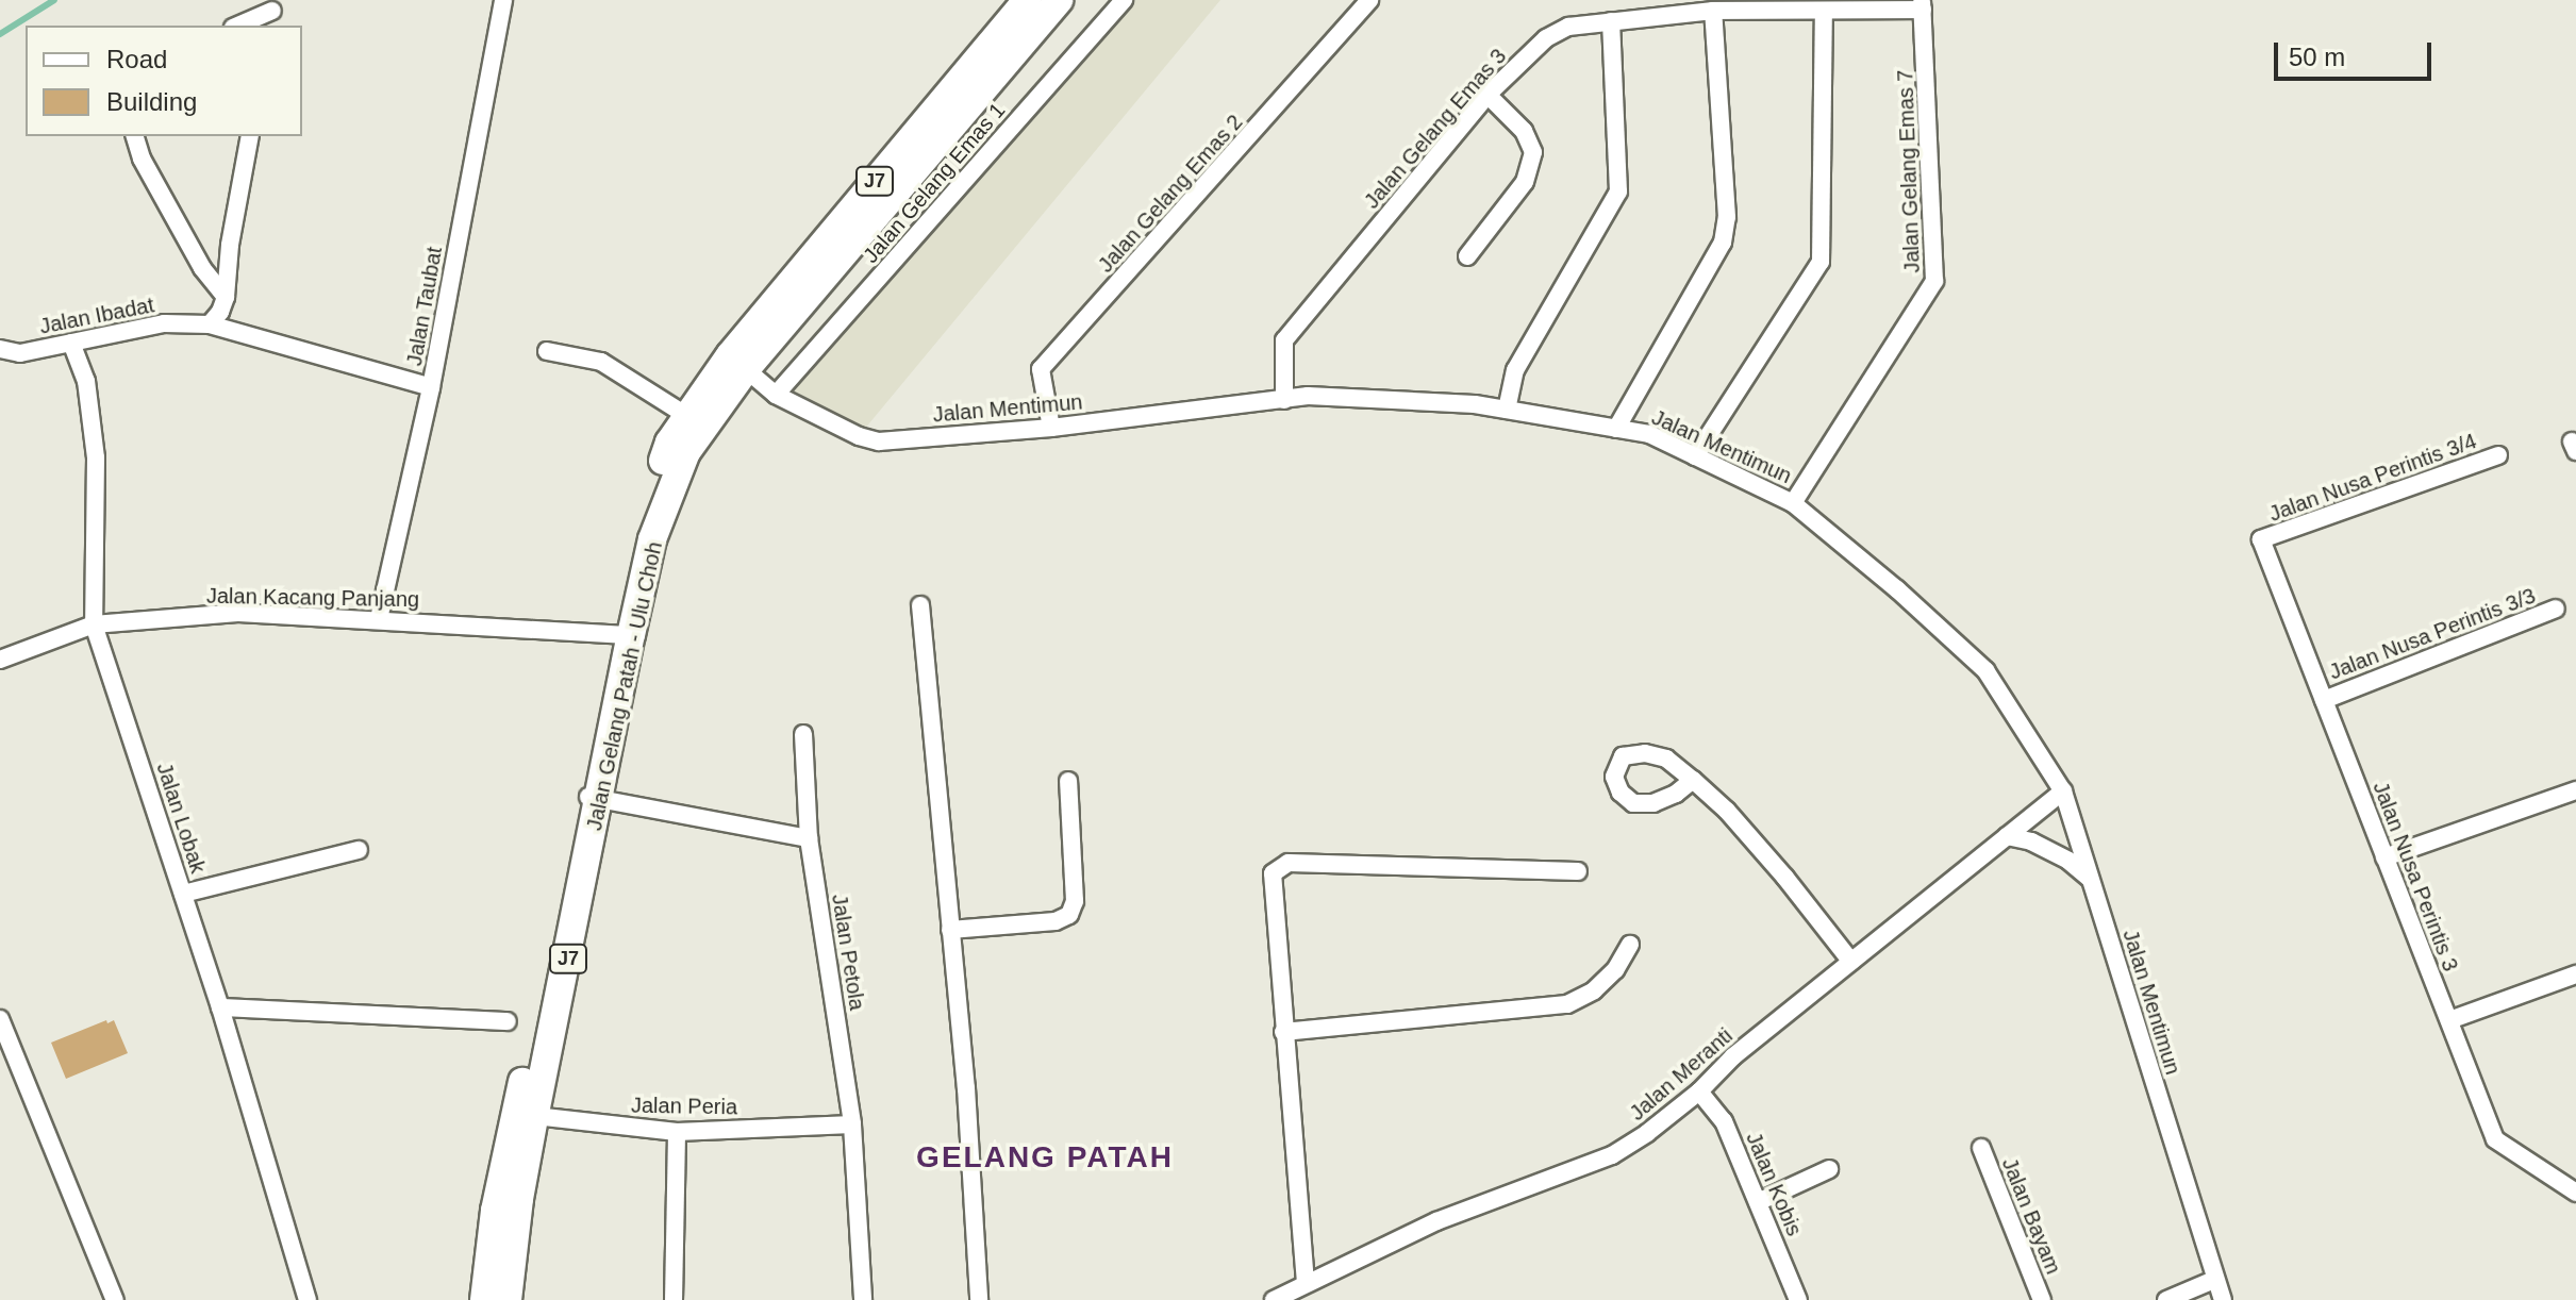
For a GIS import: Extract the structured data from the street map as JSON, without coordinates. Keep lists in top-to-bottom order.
{
  "streets": {
    "main road": ["J7", "Jalan Gelang Patah - Ulu Choh"],
    "street": [
      "Jalan Gelang Emas 3",
      "Jalan Gelang Emas 7",
      "Jalan Gelang Emas 1",
      "Jalan Gelang Emas 2",
      "Jalan Taubat",
      "Jalan Ibadat",
      "Jalan Mentimun",
      "Jalan Nusa Perintis 3/4",
      "Jalan Kacang Panjang",
      "Jalan Nusa Perintis 3/3",
      "Jalan Lobak",
      "Jalan Nusa Perintis 3",
      "Jalan Petola",
      "Jalan Meranti",
      "Jalan Peria",
      "Jalan Kobis",
      "Jalan Bayam"
    ]
  },
  "crossings": [
    ["Jalan Gelang Emas 3", "Jalan Gelang Emas 7"],
    ["Jalan Gelang Emas 3", "Jalan Mentimun"],
    ["Jalan Gelang Emas 7", "Jalan Mentimun"],
    ["Jalan Gelang Emas 1", "Jalan Mentimun"],
    ["Jalan Gelang Emas 2", "Jalan Mentimun"],
    ["Jalan Taubat", "Jalan Ibadat"],
    ["Jalan Taubat", "Jalan Kacang Panjang"],
    ["Jalan Ibadat", "Jalan Lobak"],
    ["Jalan Mentimun", "Jalan Gelang Patah - Ulu Choh"],
    ["Jalan Mentimun", "Jalan Meranti"],
    ["Jalan Nusa Perintis 3/4", "Jalan Nusa Perintis 3"],
    ["Jalan Kacang Panjang", "Jalan Gelang Patah - Ulu Choh"],
    ["Jalan Kacang Panjang", "Jalan Lobak"],
    ["Jalan Nusa Perintis 3/3", "Jalan Nusa Perintis 3"],
    ["Jalan Gelang Patah - Ulu Choh", "Jalan Peria"],
    ["Jalan Petola", "Jalan Peria"],
    ["Jalan Meranti", "Jalan Kobis"]
  ],
  "districts": ["GELANG PATAH"],
  "legend": ["Road", "Building"],
  "scale_bar": "50 m"
}
